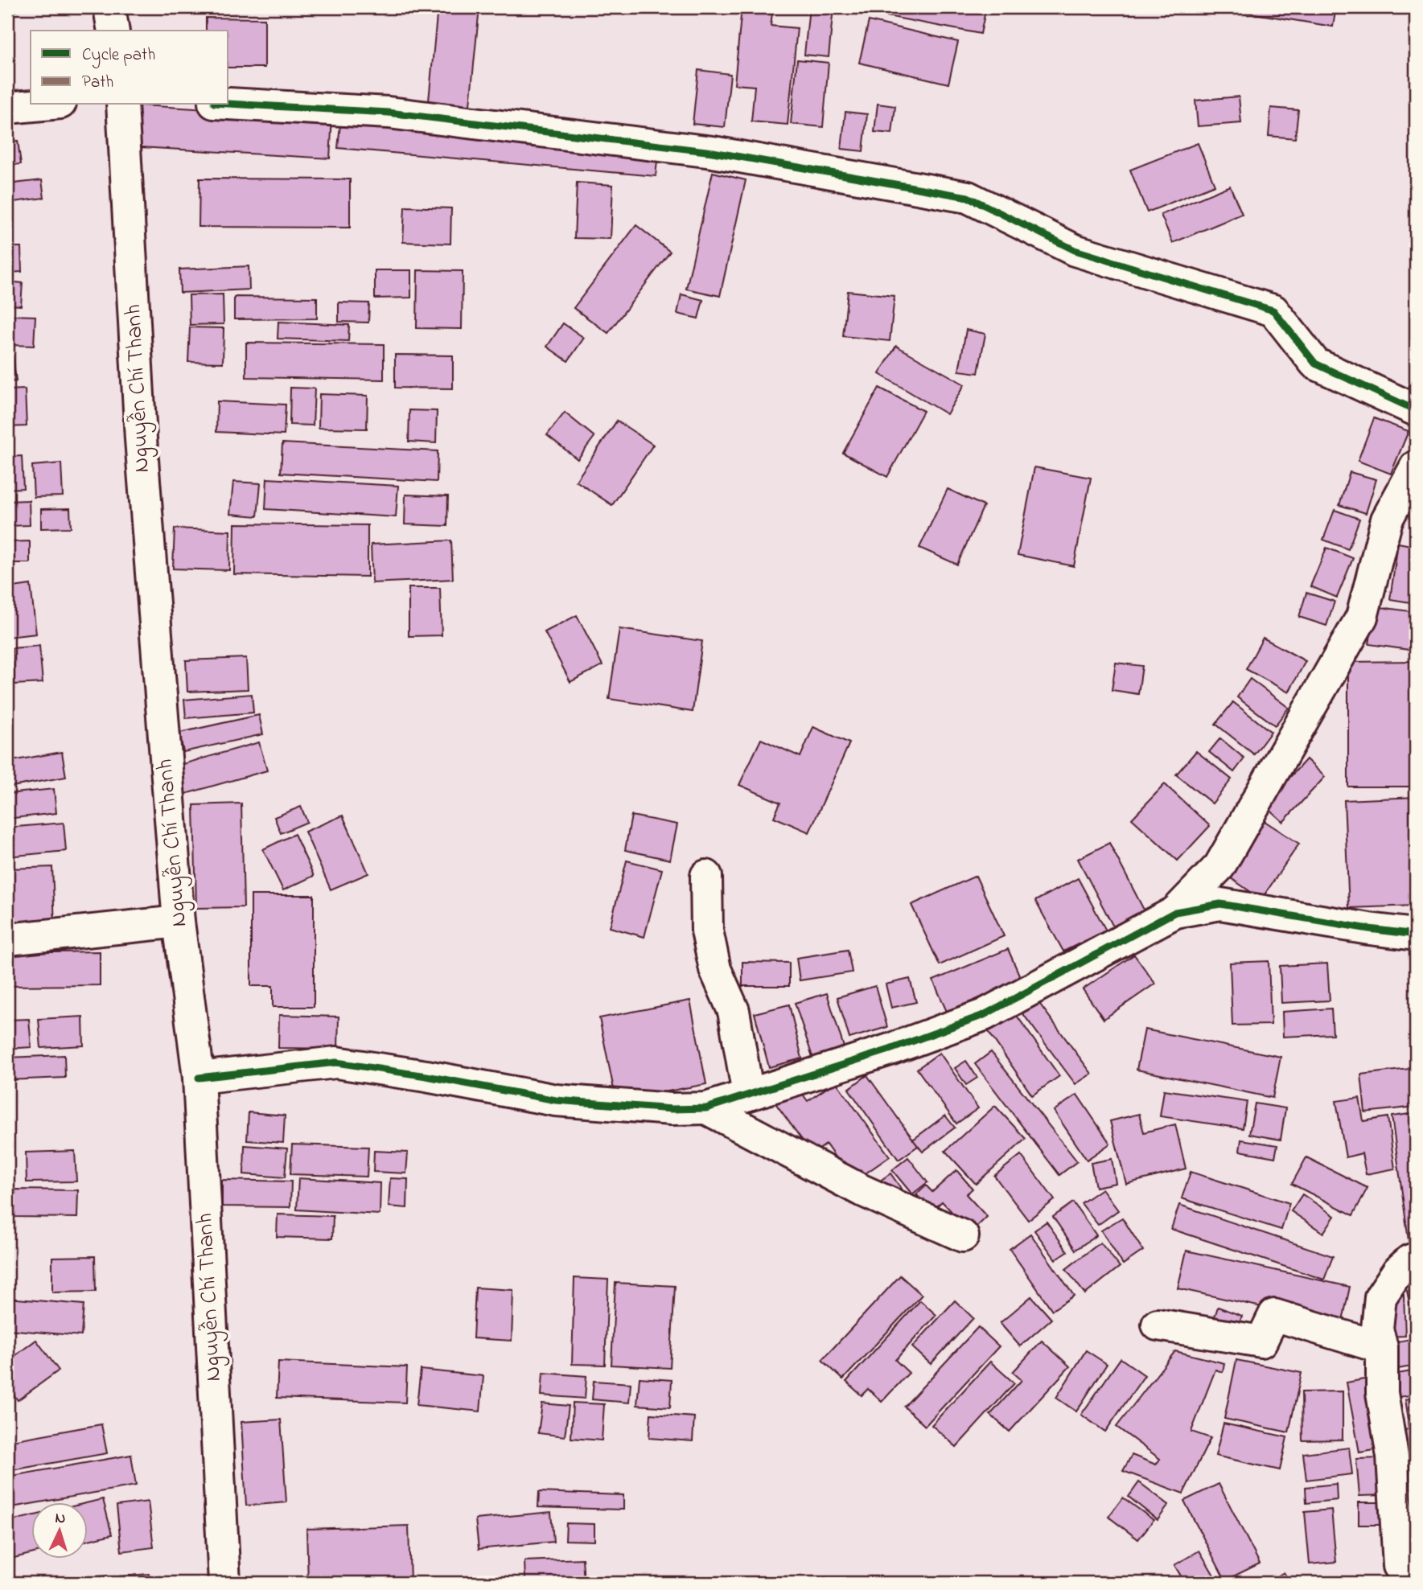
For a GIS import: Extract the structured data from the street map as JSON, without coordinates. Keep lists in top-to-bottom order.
{
  "streets": {
    "street": ["Nguyễn Chí Thanh"]
  },
  "legend": ["Cycle path", "Path"],
  "north": "top"
}
